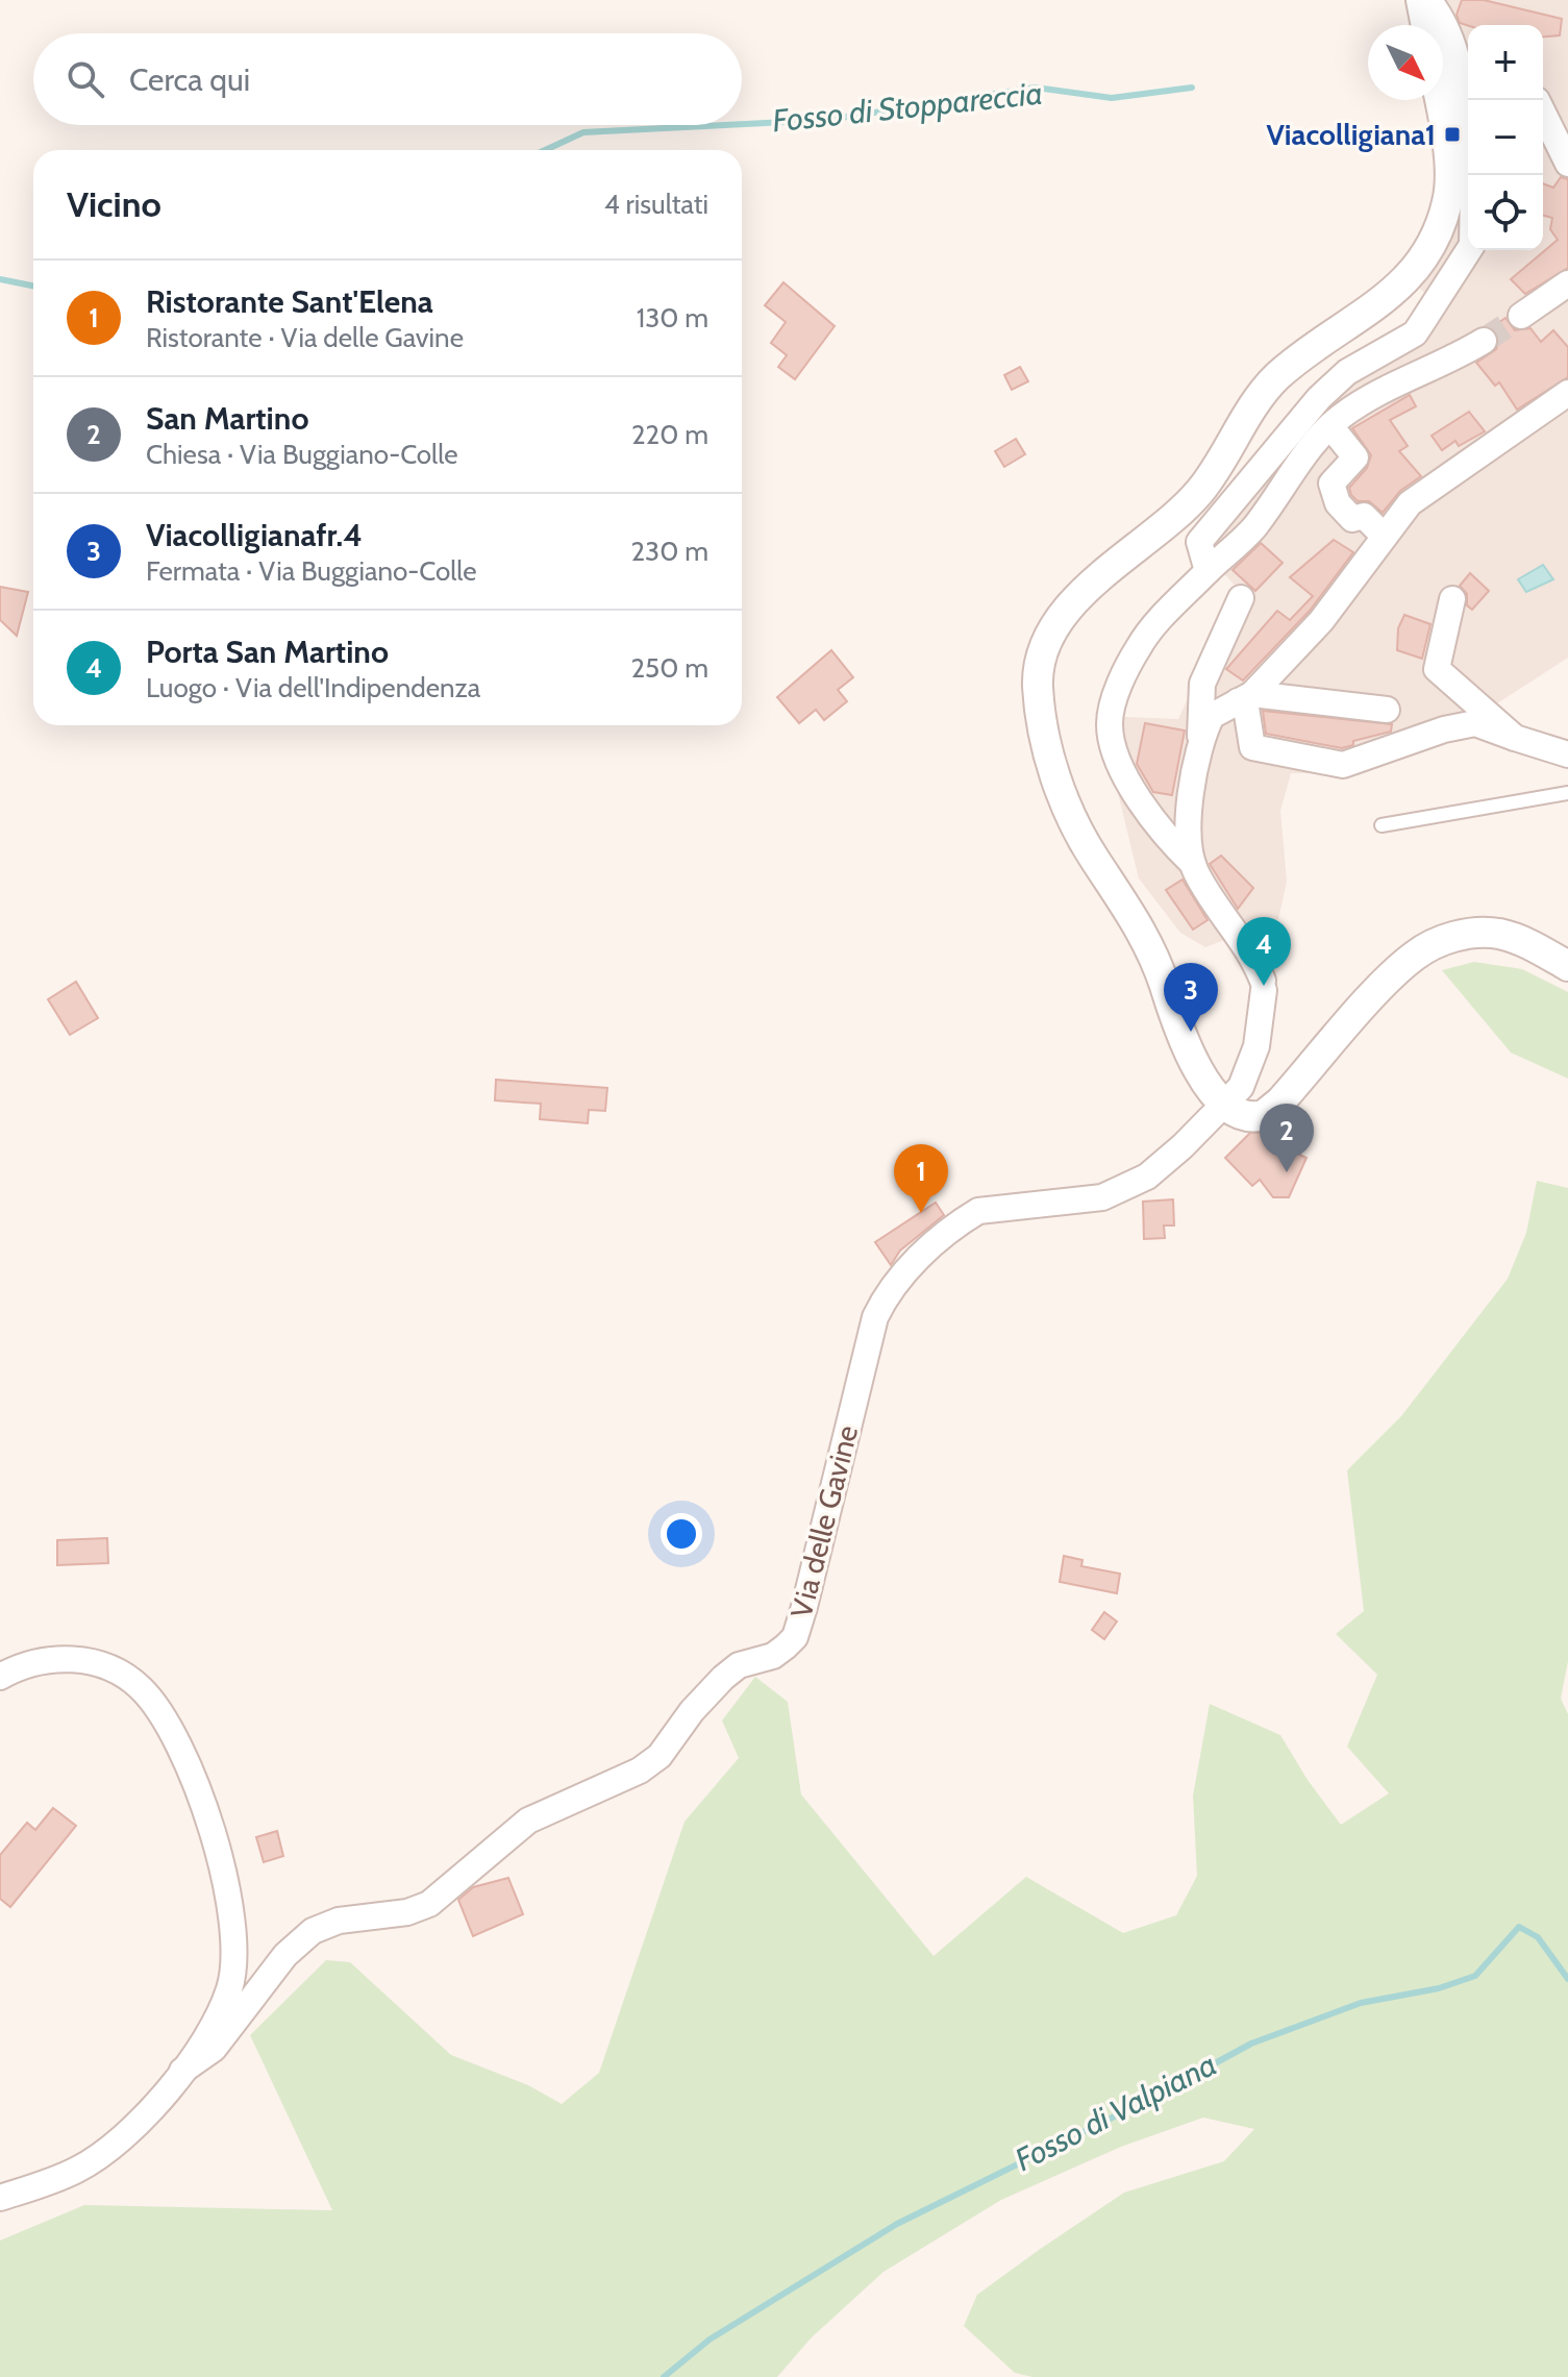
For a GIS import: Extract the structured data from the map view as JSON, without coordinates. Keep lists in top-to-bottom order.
{
  "streets": {
    "street": ["Via delle Gavine"]
  },
  "water": ["Fosso di Stoppareccia", "Fosso di Valpiana"],
  "places": {
    "transit": ["Viacolligiana1"]
  },
  "north": "bottom right",
  "page": {
    "map_buttons": ["+", "−"],
    "search": "Cerca qui",
    "heading": ["Vicino", "4 risultati"],
    "list": [
      {
        "mark": "1",
        "name": "Ristorante Sant'Elena",
        "note": "Ristorante · Via delle Gavine",
        "value": "130 m"
      },
      {
        "mark": "2",
        "name": "San Martino",
        "note": "Chiesa · Via Buggiano-Colle",
        "value": "220 m"
      },
      {
        "mark": "3",
        "name": "Viacolligianafr.4",
        "note": "Fermata · Via Buggiano-Colle",
        "value": "230 m"
      },
      {
        "mark": "4",
        "name": "Porta San Martino",
        "note": "Luogo · Via dell'Indipendenza",
        "value": "250 m"
      }
    ],
    "pins": [
      "4",
      "3",
      "2",
      "1"
    ]
  }
}
